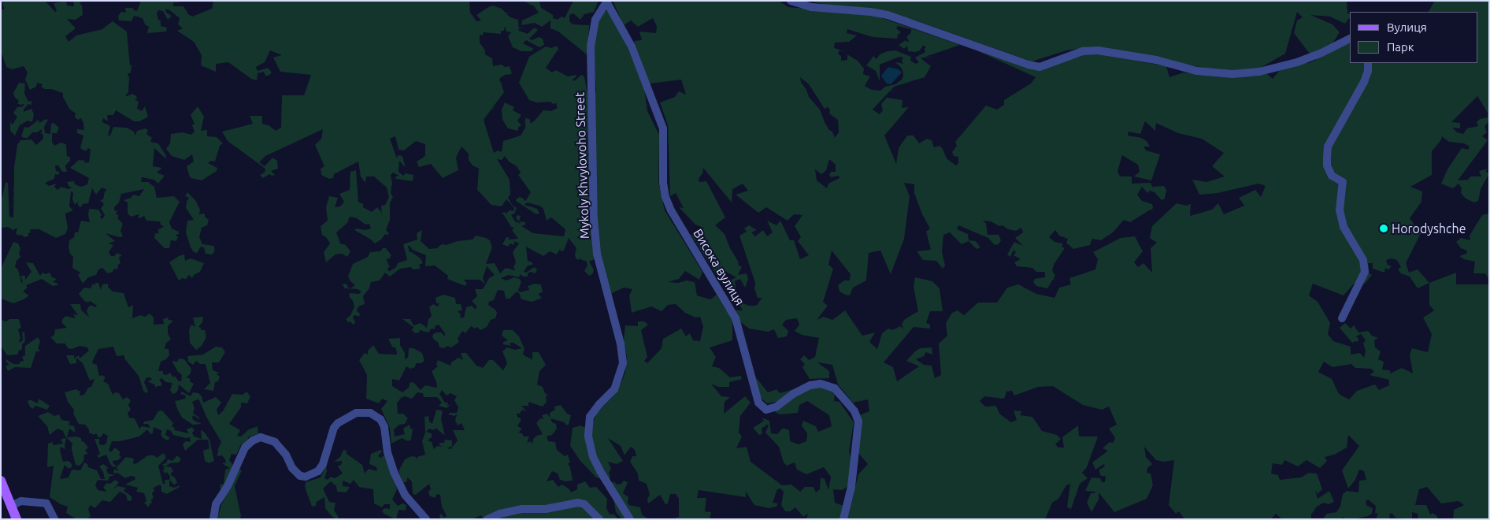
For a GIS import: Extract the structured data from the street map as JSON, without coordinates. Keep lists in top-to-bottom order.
{
  "streets": {
    "street": ["Mykoly Khvylovoho Street", "Висока вулиця"]
  },
  "crossings": [
    ["Mykoly Khvylovoho Street", "Висока вулиця"]
  ],
  "places": ["Horodyshche"],
  "legend": ["Вулиця", "Парк"]
}
